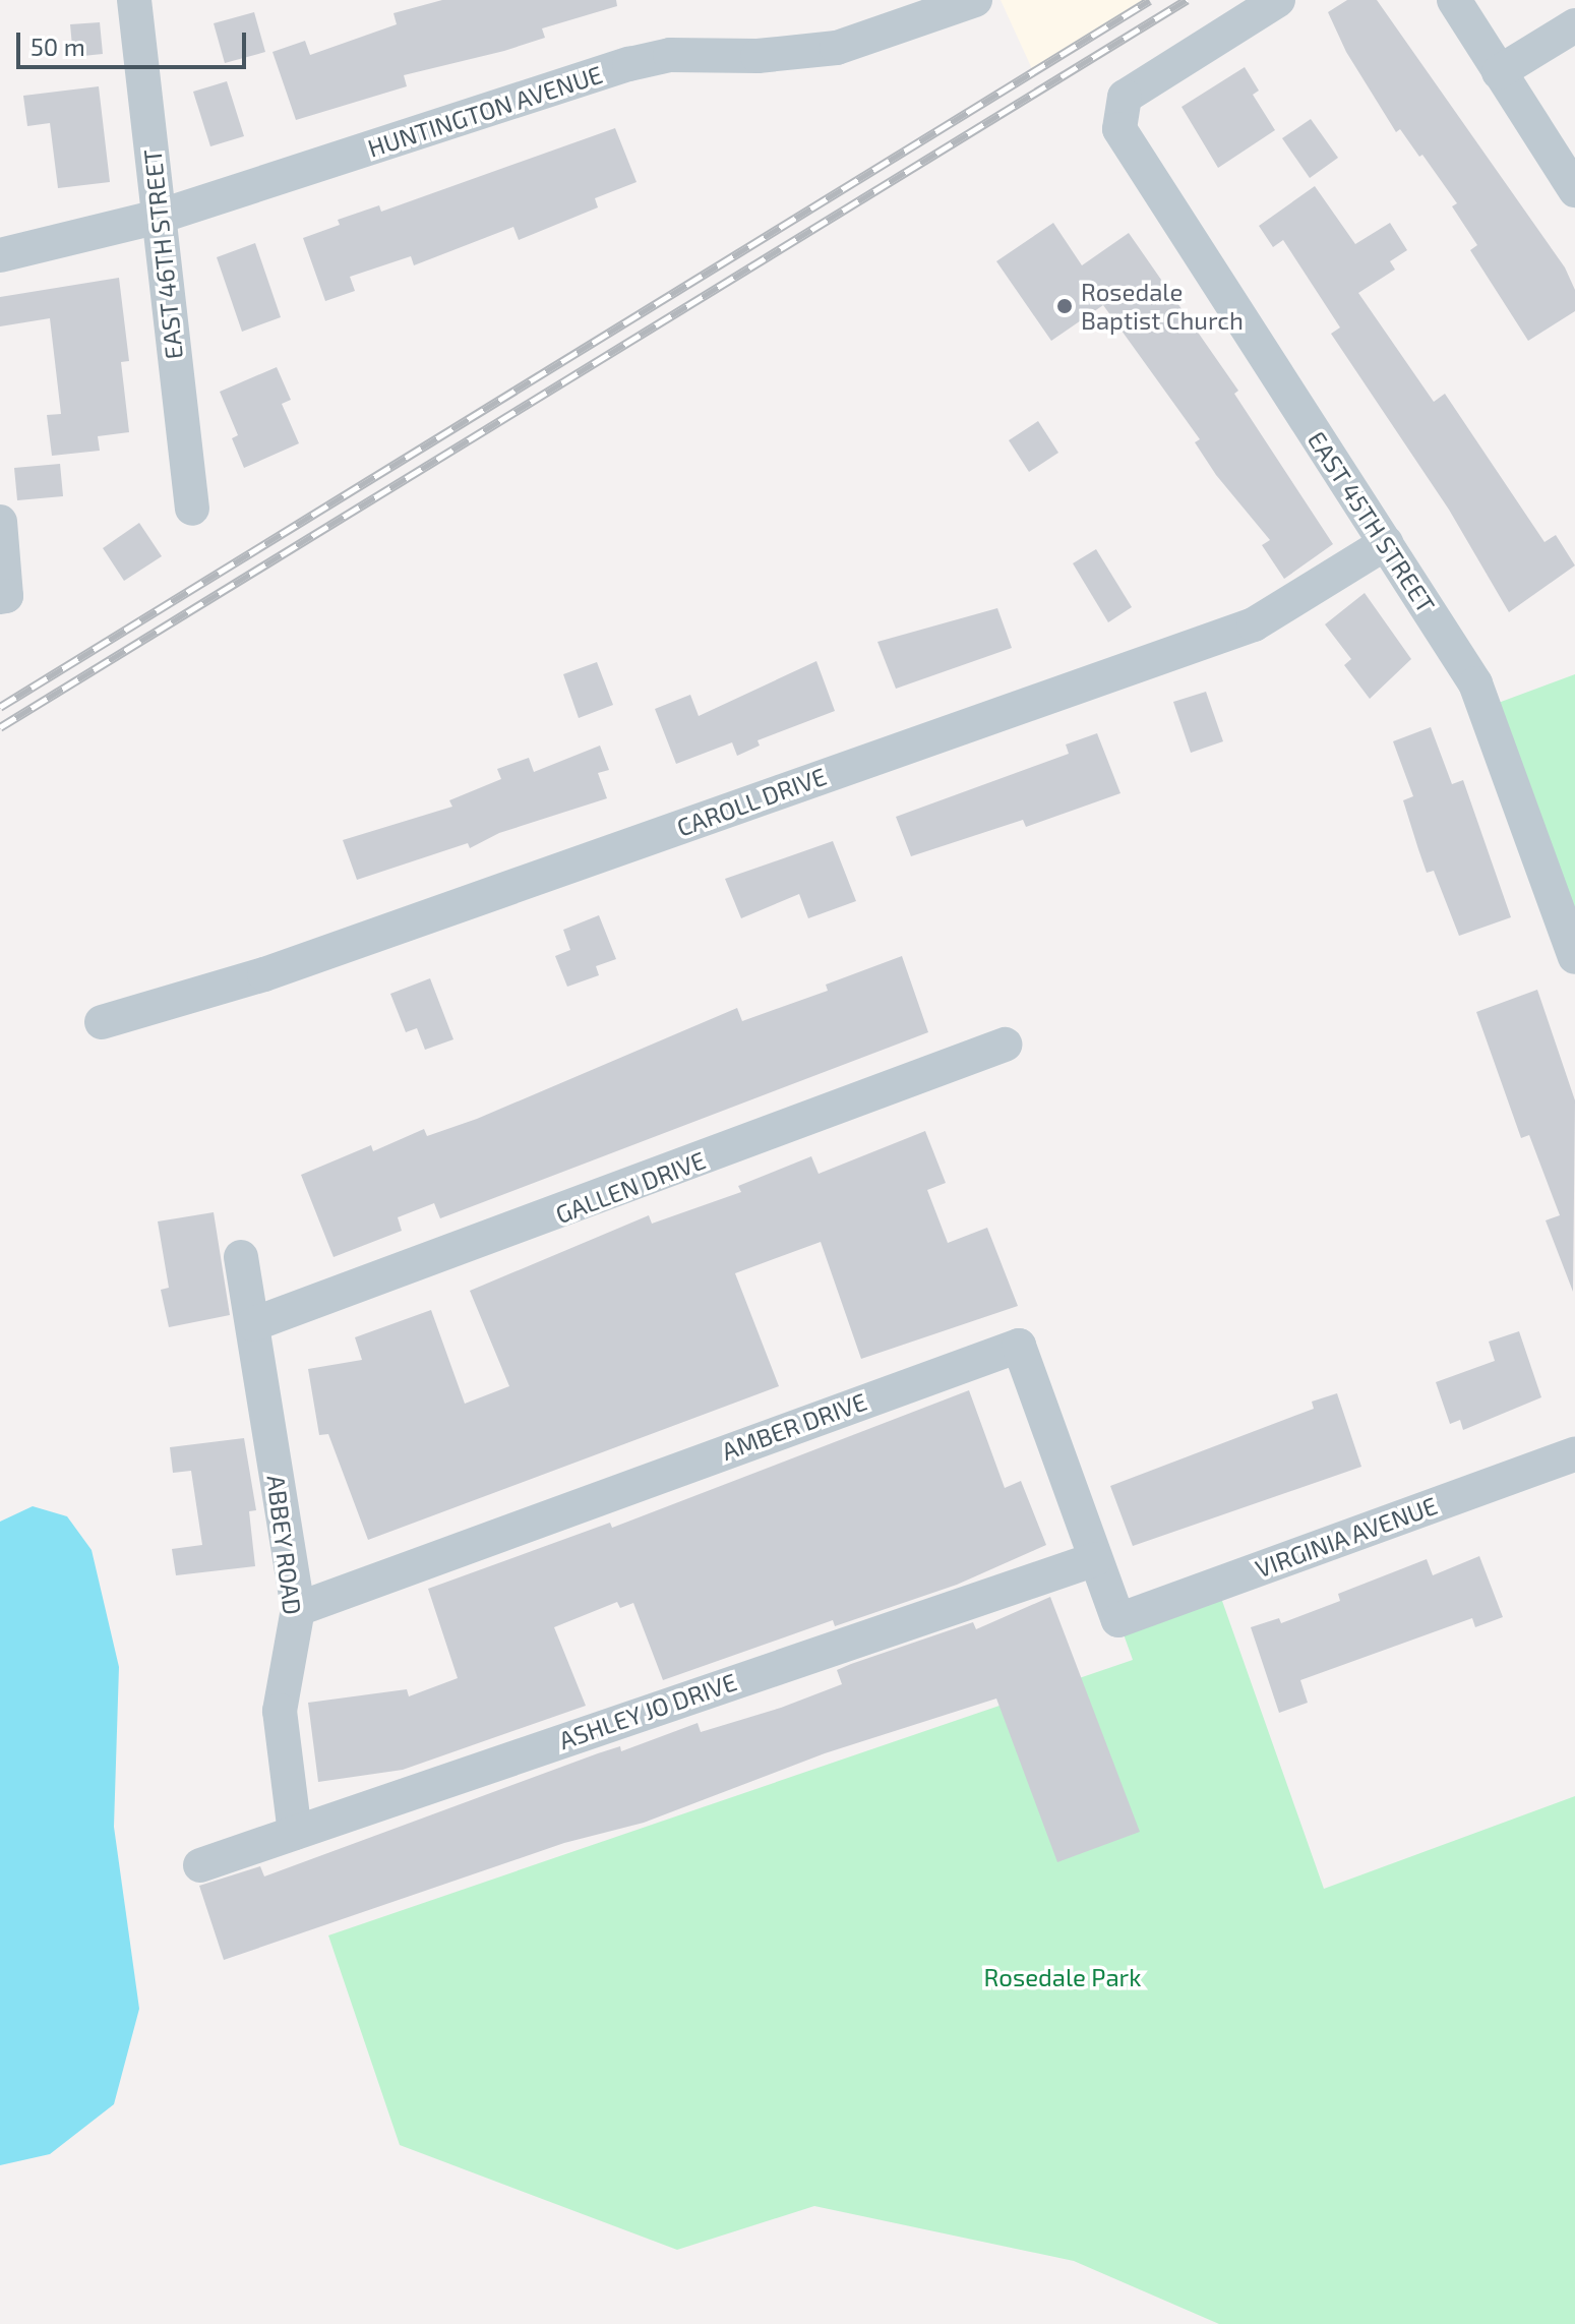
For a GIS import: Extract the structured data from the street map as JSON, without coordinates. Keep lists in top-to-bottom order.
{
  "streets": {
    "street": [
      "HUNTINGTON AVENUE",
      "EAST 46TH STREET",
      "EAST 45TH STREET",
      "CAROLL DRIVE",
      "GALLEN DRIVE",
      "AMBER DRIVE",
      "VIRGINIA AVENUE",
      "ABBEY ROAD",
      "ASHLEY JO DRIVE"
    ]
  },
  "crossings": [
    ["HUNTINGTON AVENUE", "EAST 46TH STREET"],
    ["EAST 45TH STREET", "CAROLL DRIVE"],
    ["GALLEN DRIVE", "ABBEY ROAD"],
    ["AMBER DRIVE", "VIRGINIA AVENUE"],
    ["AMBER DRIVE", "ABBEY ROAD"],
    ["AMBER DRIVE", "ASHLEY JO DRIVE"],
    ["ABBEY ROAD", "ASHLEY JO DRIVE"]
  ],
  "parks": ["Rosedale Park"],
  "places": ["Rosedale Baptist Church"],
  "scale_bar": "50 m"
}
